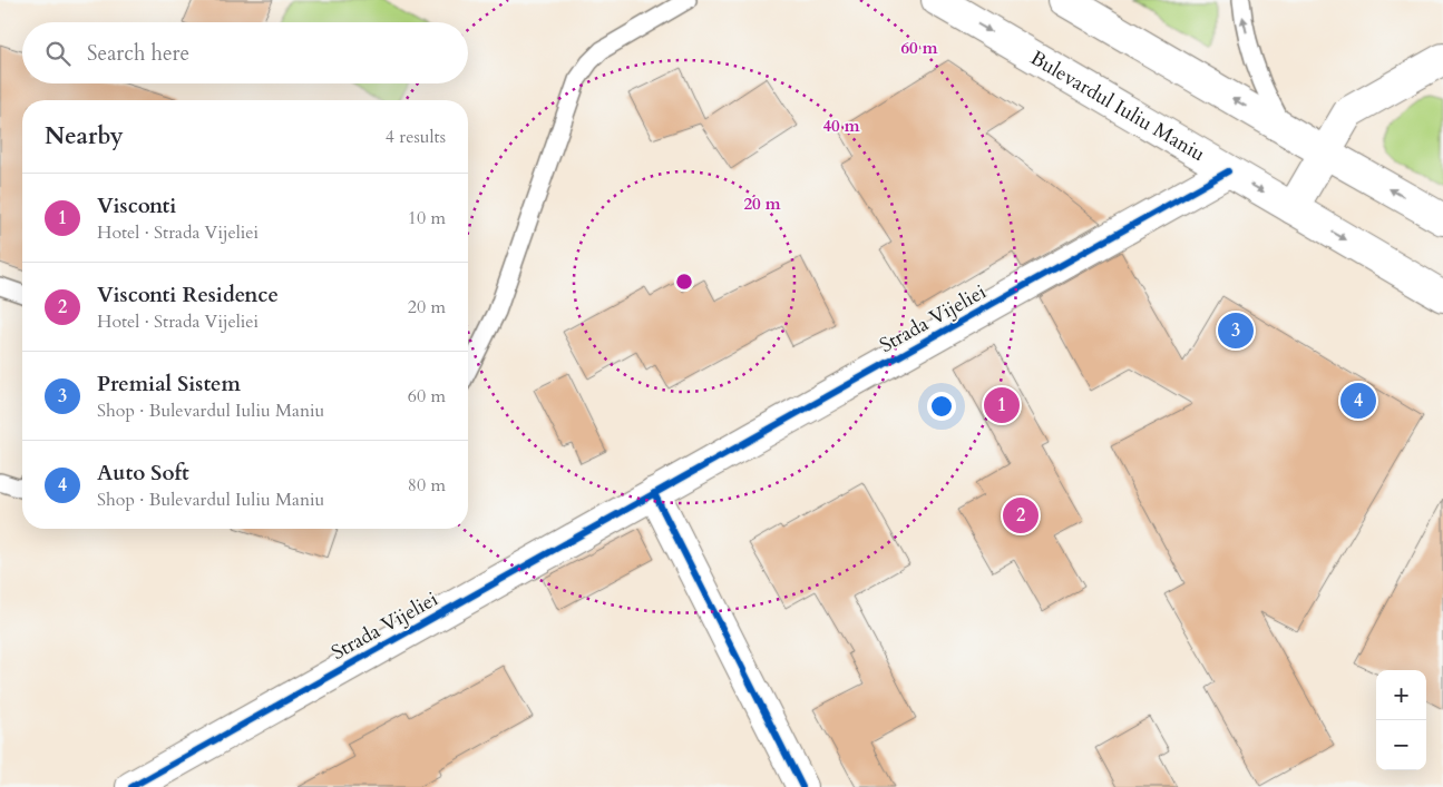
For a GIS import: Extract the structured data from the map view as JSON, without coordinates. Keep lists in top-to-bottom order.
{
  "streets": {
    "street": ["Bulevardul Iuliu Maniu", "Strada Vijeliei"]
  },
  "crossings": [
    ["Bulevardul Iuliu Maniu", "Strada Vijeliei"]
  ],
  "page": {
    "search": "Search here",
    "heading": ["Nearby", "4 results"],
    "list": [
      {
        "mark": "1",
        "name": "Visconti",
        "note": "Hotel · Strada Vijeliei",
        "value": "10 m"
      },
      {
        "mark": "2",
        "name": "Visconti Residence",
        "note": "Hotel · Strada Vijeliei",
        "value": "20 m"
      },
      {
        "mark": "3",
        "name": "Premial Sistem",
        "note": "Shop · Bulevardul Iuliu Maniu",
        "value": "60 m"
      },
      {
        "mark": "4",
        "name": "Auto Soft",
        "note": "Shop · Bulevardul Iuliu Maniu",
        "value": "80 m"
      }
    ],
    "pins": [
      "3",
      "4",
      "1",
      "2"
    ],
    "map_buttons": ["+", "−"]
  },
  "rings": ["60 m", "40 m", "20 m"]
}
